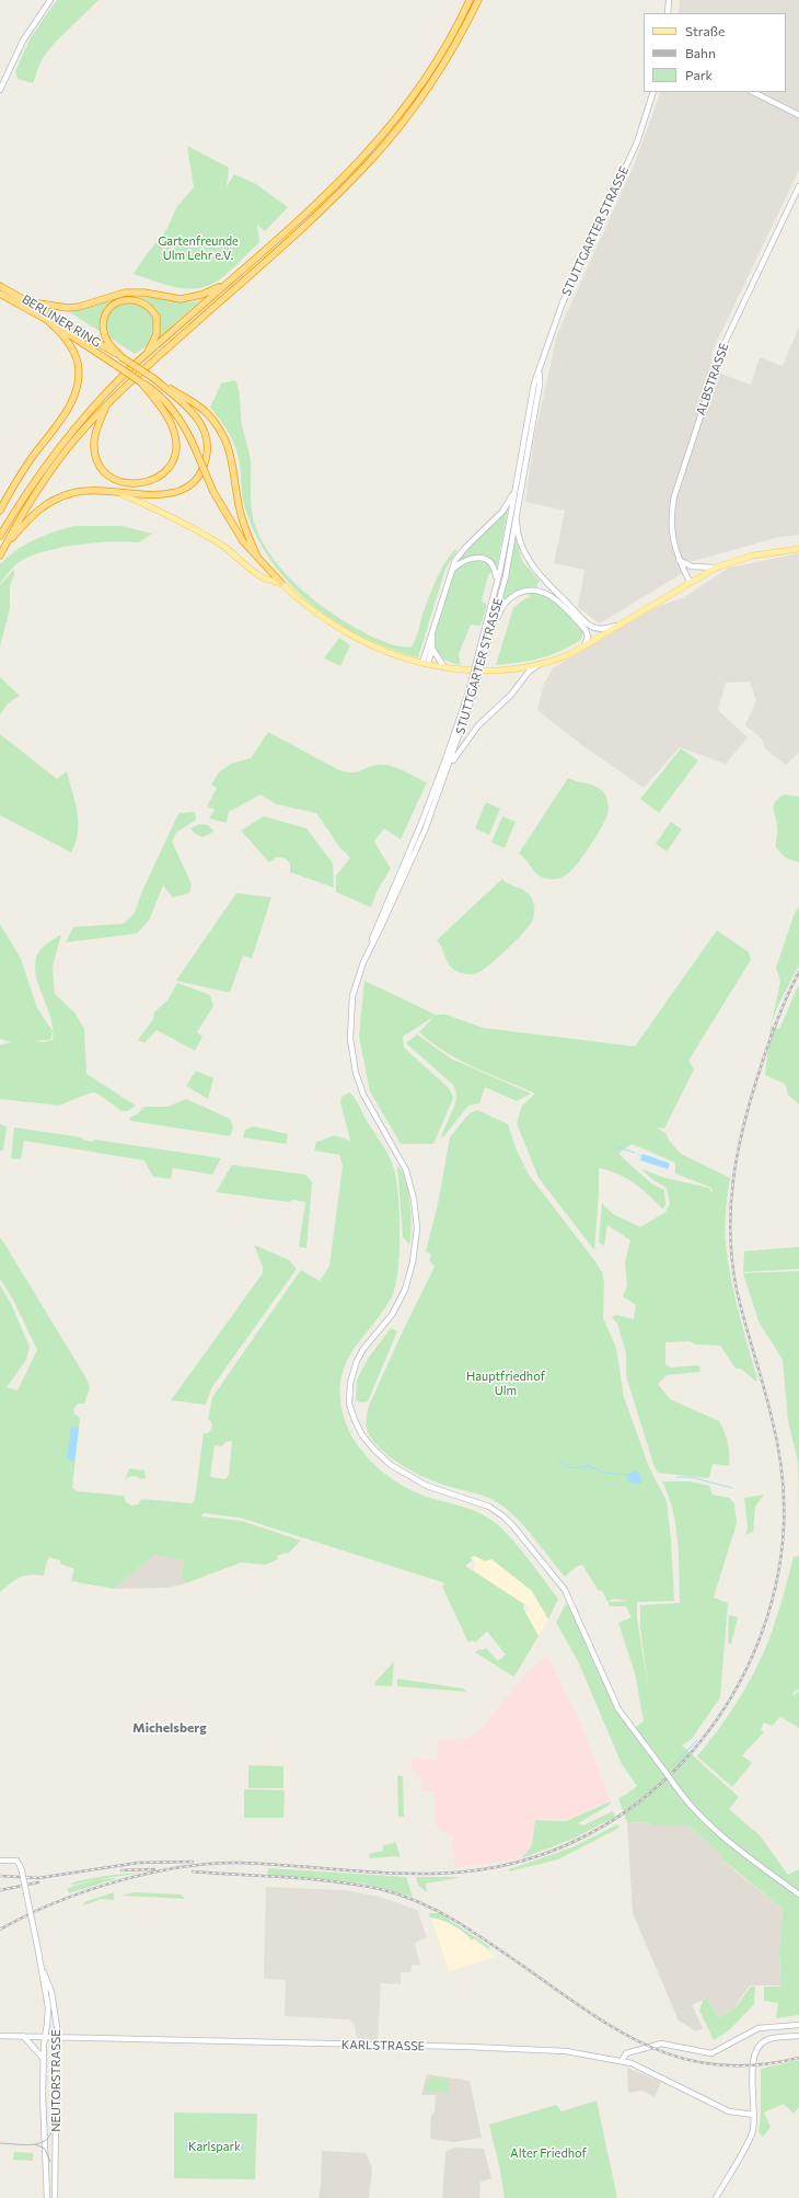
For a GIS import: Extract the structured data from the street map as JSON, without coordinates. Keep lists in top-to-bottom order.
{
  "streets": {
    "highway": ["BERLINER RING"],
    "main road": [
      "STUTTGARTER STRASSE",
      "ALBSTRASSE",
      "KARLSTRASSE",
      "NEUTORSTRASSE"
    ]
  },
  "crossings": [
    ["KARLSTRASSE", "NEUTORSTRASSE"]
  ],
  "districts": ["Michelsberg"],
  "parks": [
    "Gartenfreunde Ulm Lehr e.V.",
    "Hauptfriedhof Ulm",
    "Karlspark",
    "Alter Friedhof"
  ],
  "legend": ["Straße", "Bahn", "Park"]
}
